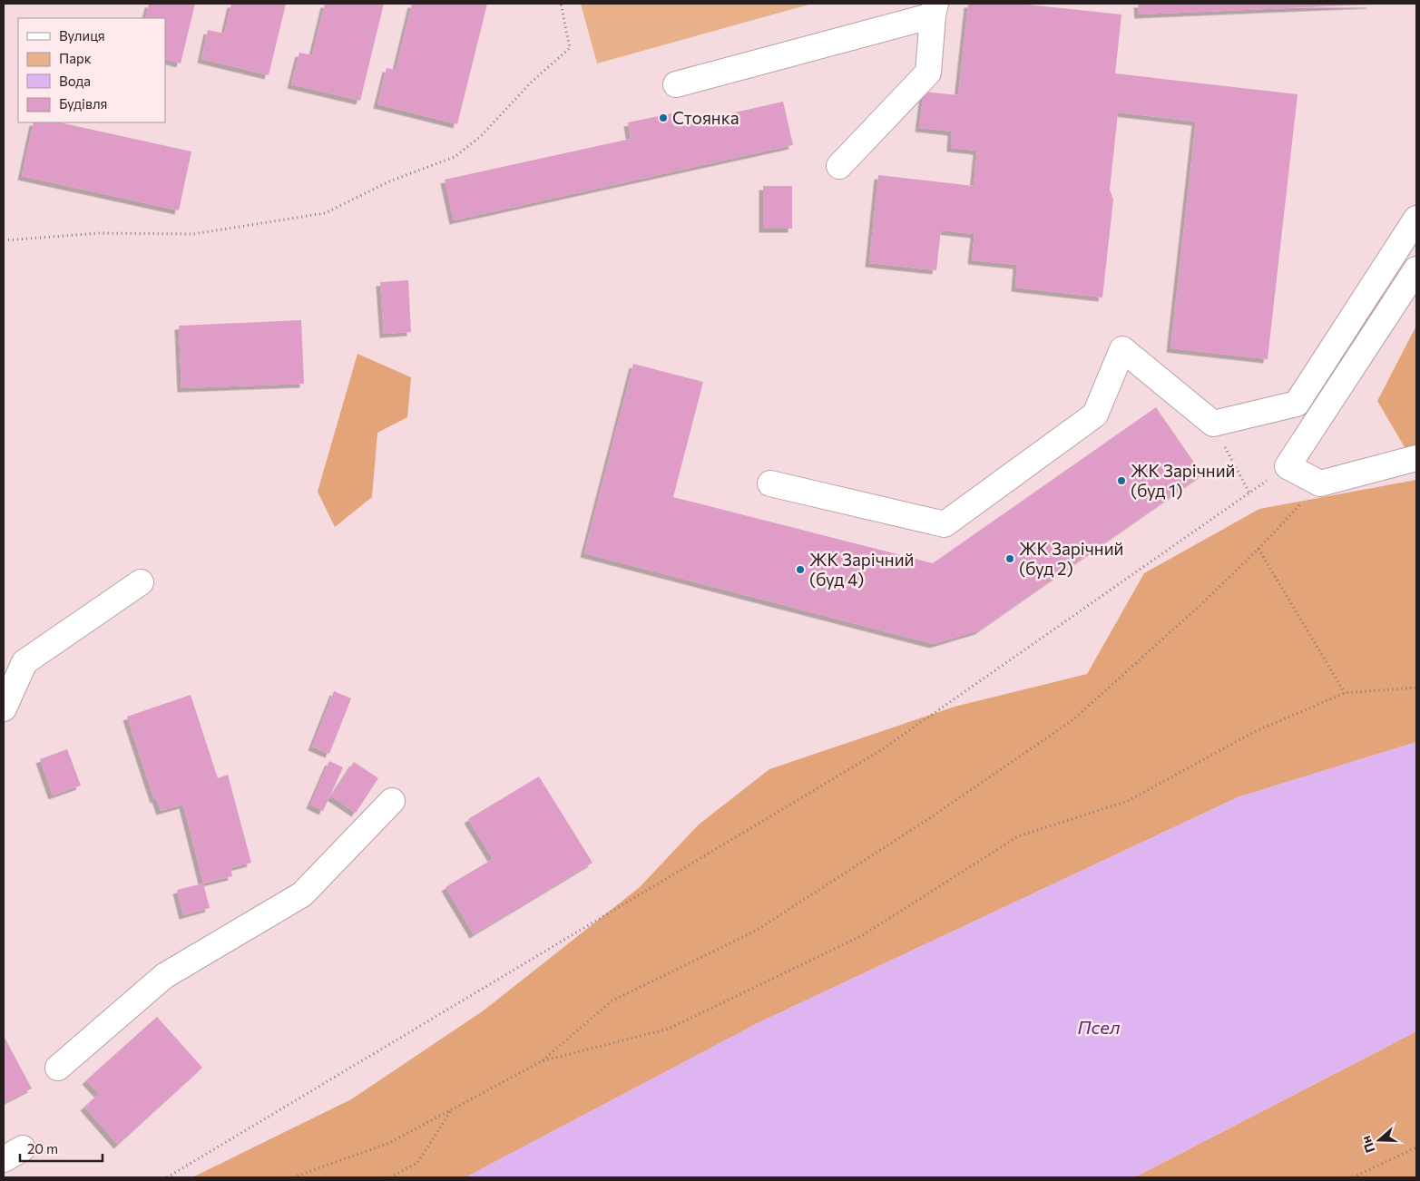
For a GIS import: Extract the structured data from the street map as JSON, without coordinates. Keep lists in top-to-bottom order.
{
  "water": ["Псел"],
  "places": [
    "Стоянка",
    "ЖК Зарічний (буд 1)",
    "ЖК Зарічний (буд 2)",
    "ЖК Зарічний (буд 4)"
  ],
  "legend": [
    "Вулиця",
    "Парк",
    "Вода",
    "Будівля"
  ],
  "scale_bar": "20 m",
  "north": "left"
}
